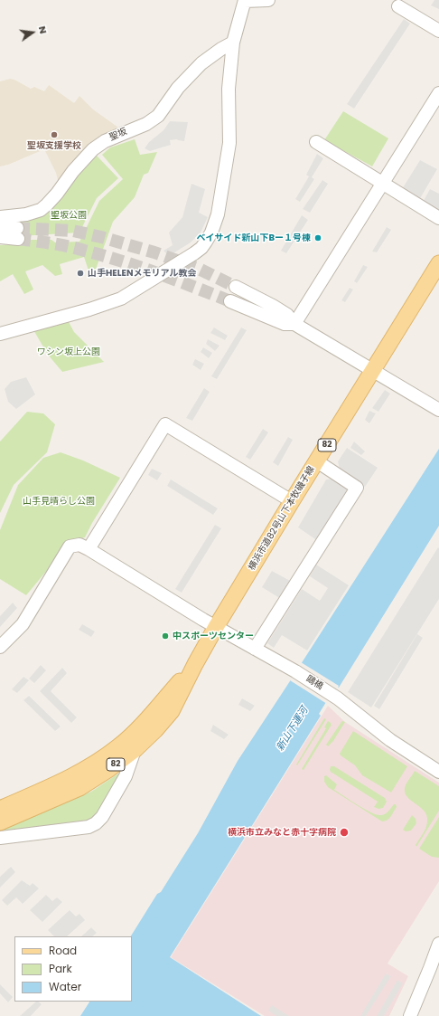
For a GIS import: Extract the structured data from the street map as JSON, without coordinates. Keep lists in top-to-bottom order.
{
  "streets": {
    "main road": ["82", "横浜市道82号山下本牧磯子線"],
    "street": ["聖坂", "鷗橋"]
  },
  "crossings": [
    ["横浜市道82号山下本牧磯子線", "鷗橋"]
  ],
  "water": ["新山下運河"],
  "parks": ["聖坂公園", "ワシン坂上公園", "山手見晴らし公園"],
  "places": [
    "聖坂支援学校",
    "ベイサイド新山下Bー１号棟",
    "山手HELENメモリアル教会",
    "中スポーツセンター",
    "横浜市立みなと赤十字病院"
  ],
  "legend": ["Road", "Park", "Water"],
  "north": "right"
}
